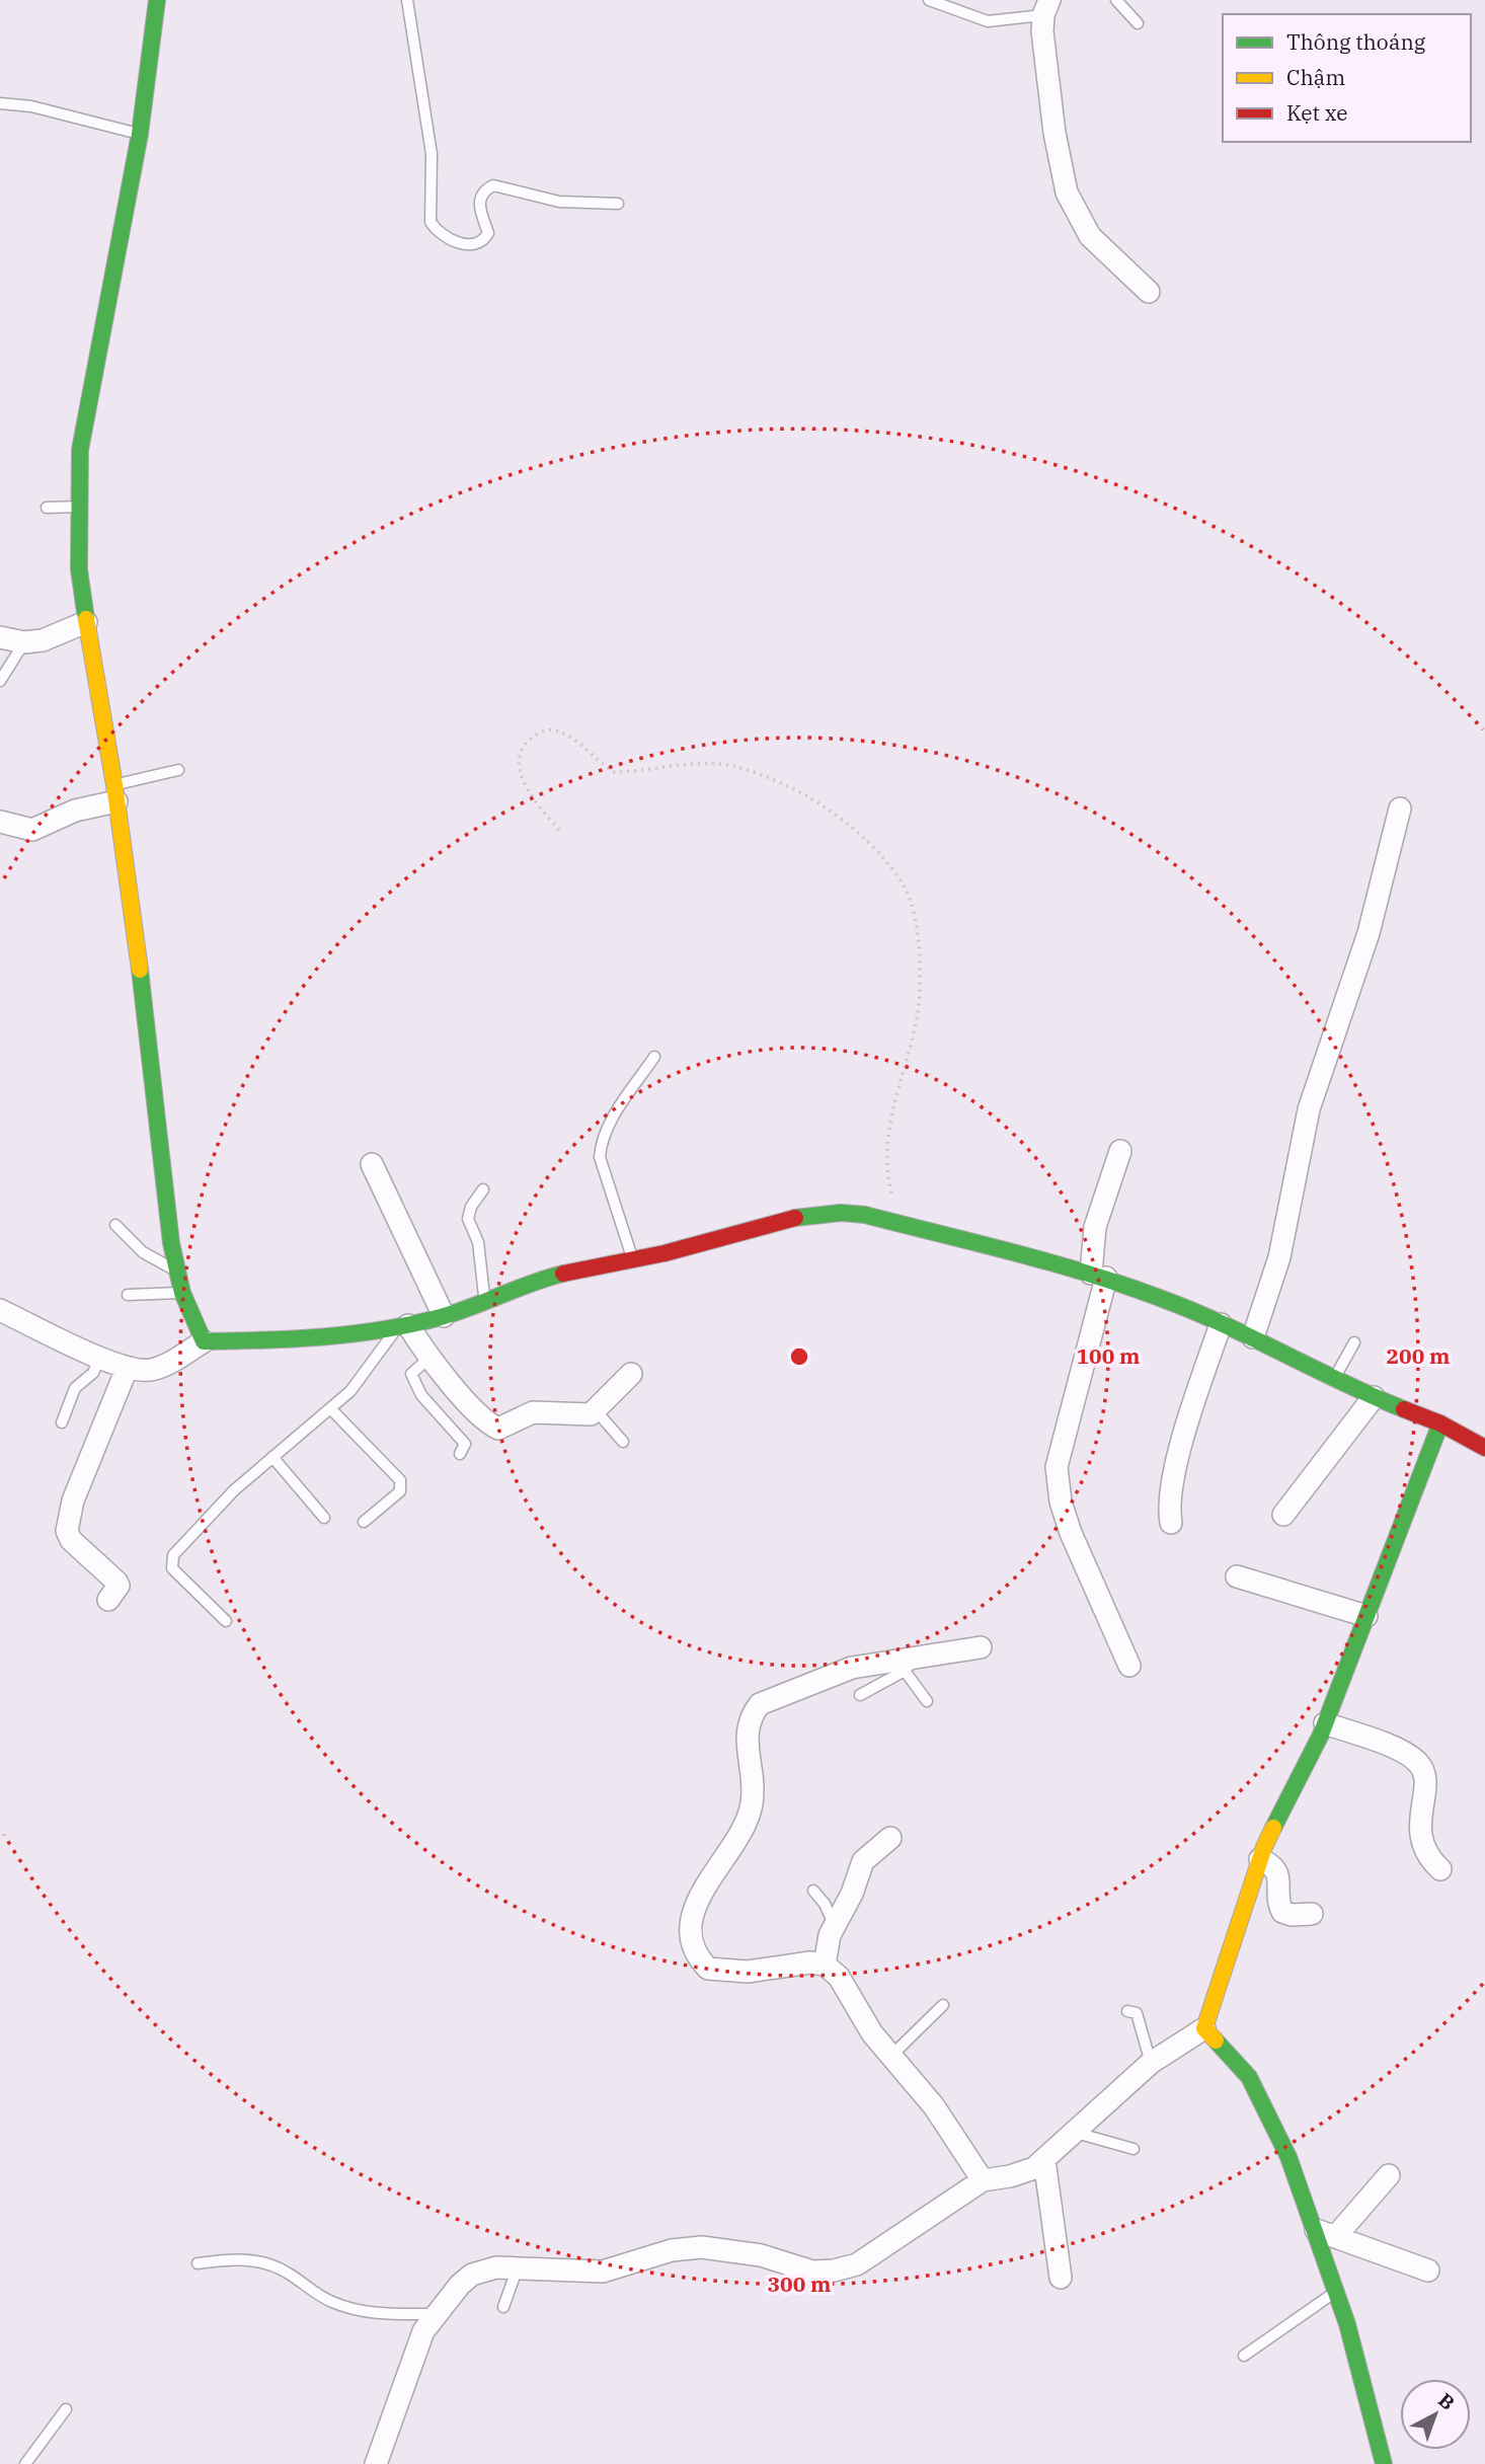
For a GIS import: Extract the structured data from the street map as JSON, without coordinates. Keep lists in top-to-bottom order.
{
  "legend": ["Thông thoáng", "Chậm", "Kẹt xe"],
  "north": "top right",
  "rings": ["100 m", "200 m", "300 m"]
}
